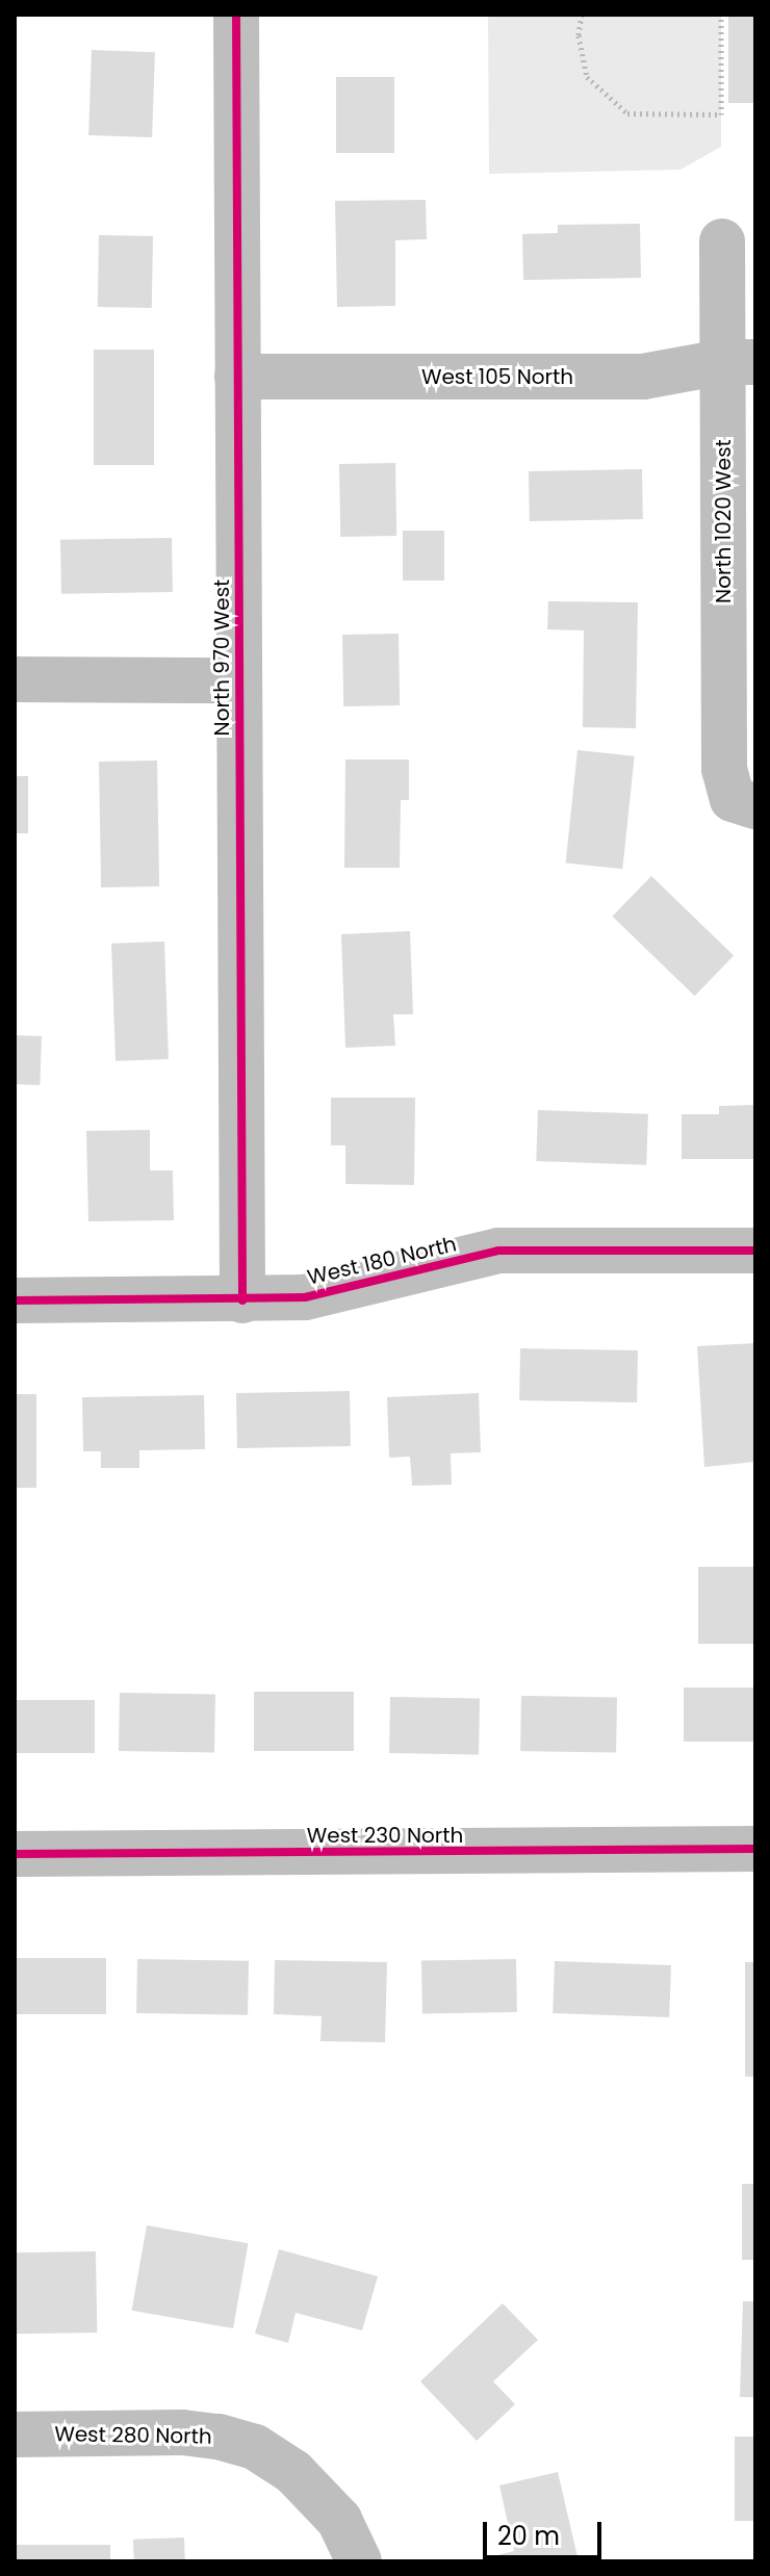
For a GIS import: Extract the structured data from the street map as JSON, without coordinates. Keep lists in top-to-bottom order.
{
  "streets": {
    "street": [
      "West 105 North",
      "North 1020 West",
      "North 970 West",
      "West 180 North",
      "West 230 North",
      "West 280 North"
    ]
  },
  "crossings": [
    ["West 105 North", "North 1020 West"],
    ["West 105 North", "North 970 West"],
    ["North 970 West", "West 180 North"]
  ],
  "scale_bar": "20 m"
}
